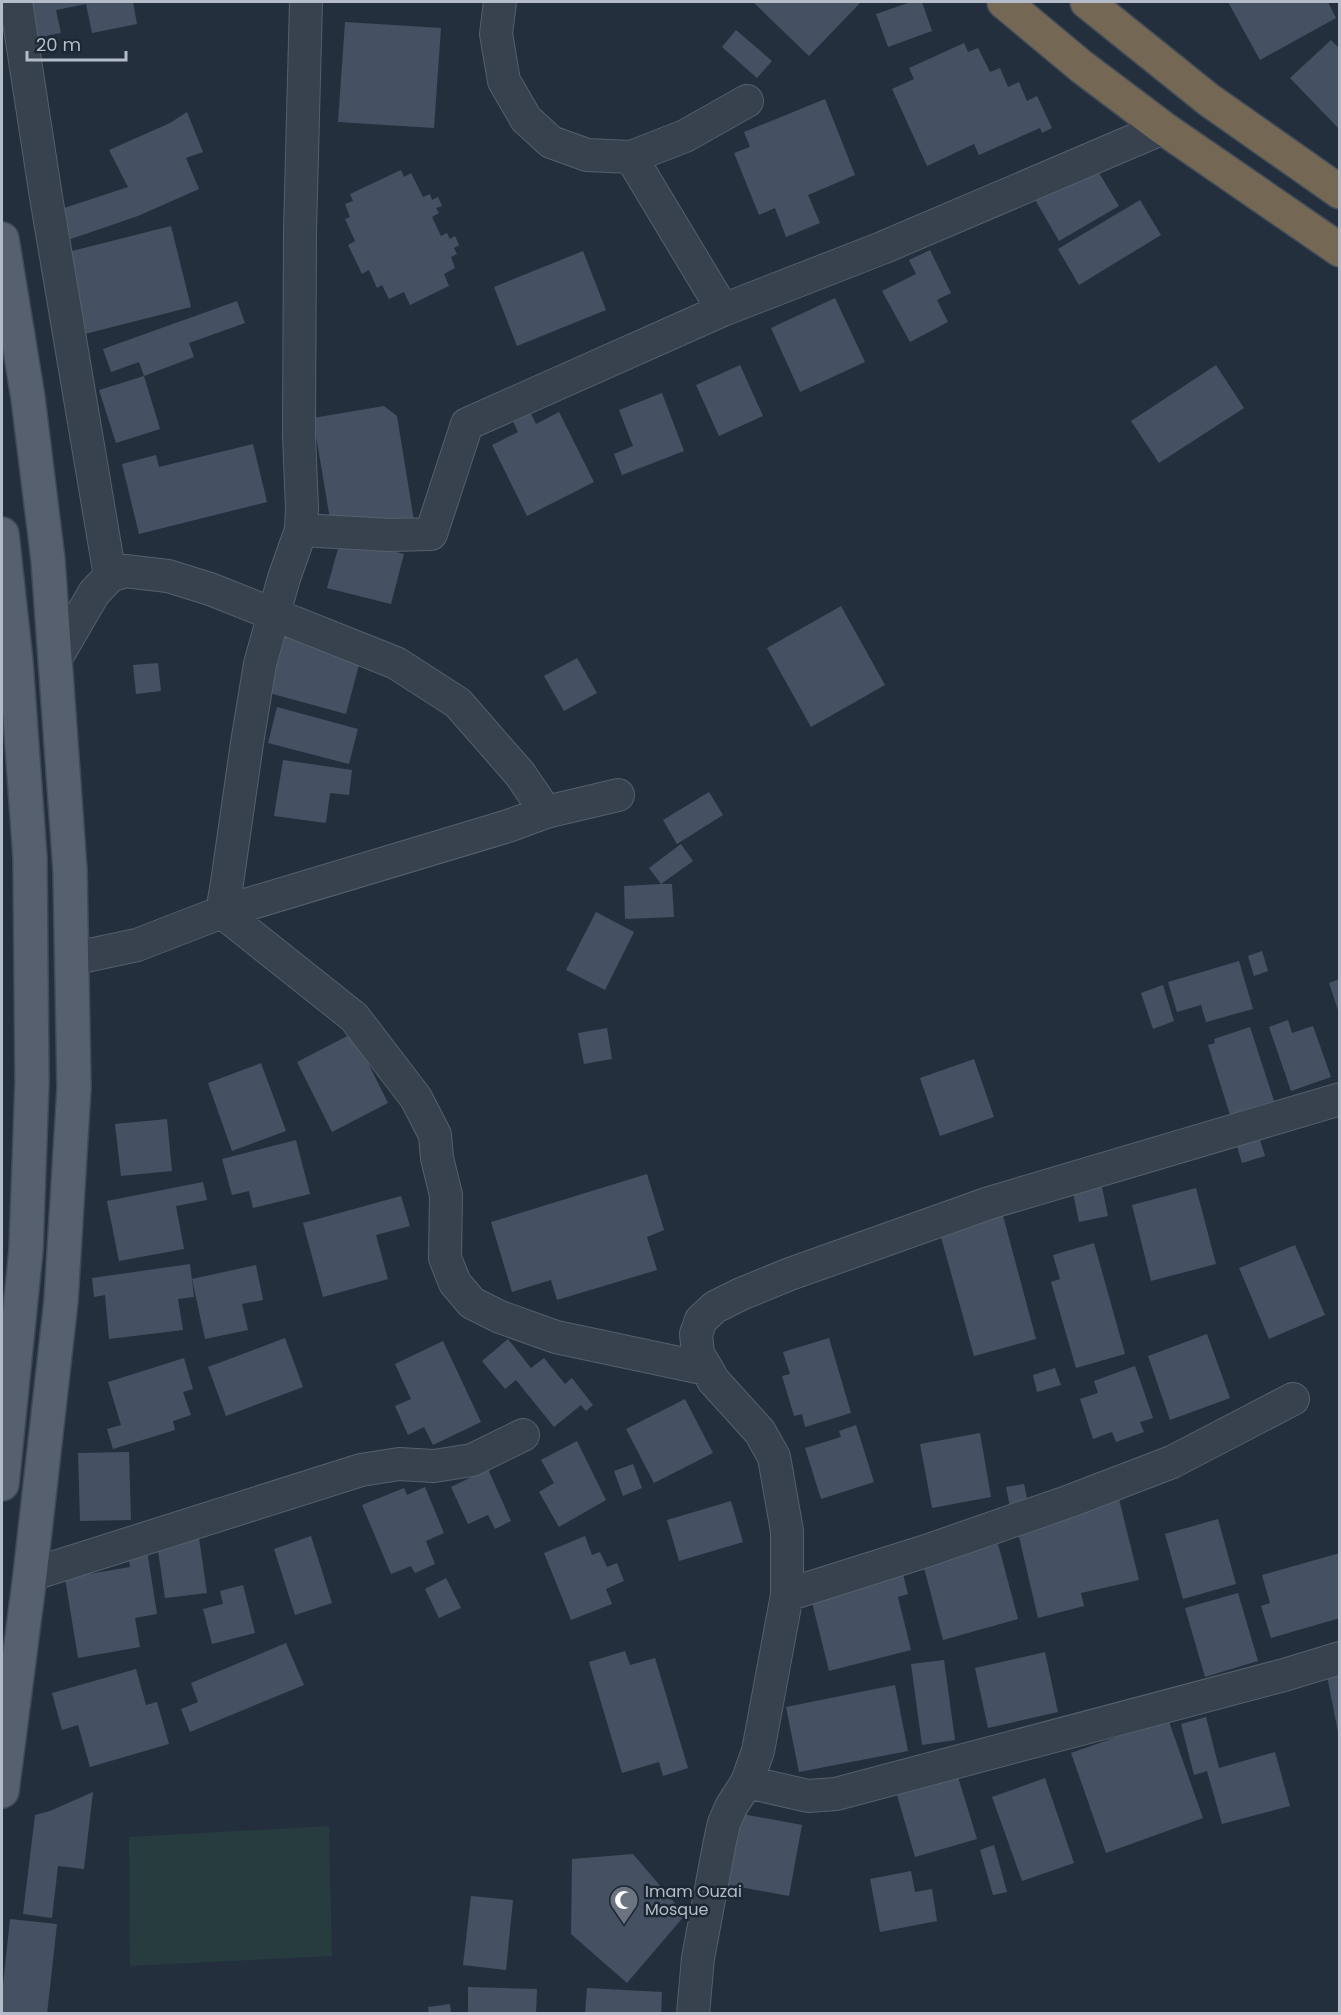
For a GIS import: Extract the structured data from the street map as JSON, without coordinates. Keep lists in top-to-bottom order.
{
  "places": {
    "mosque": ["Imam Ouzai Mosque"]
  },
  "scale_bar": "20 m"
}
